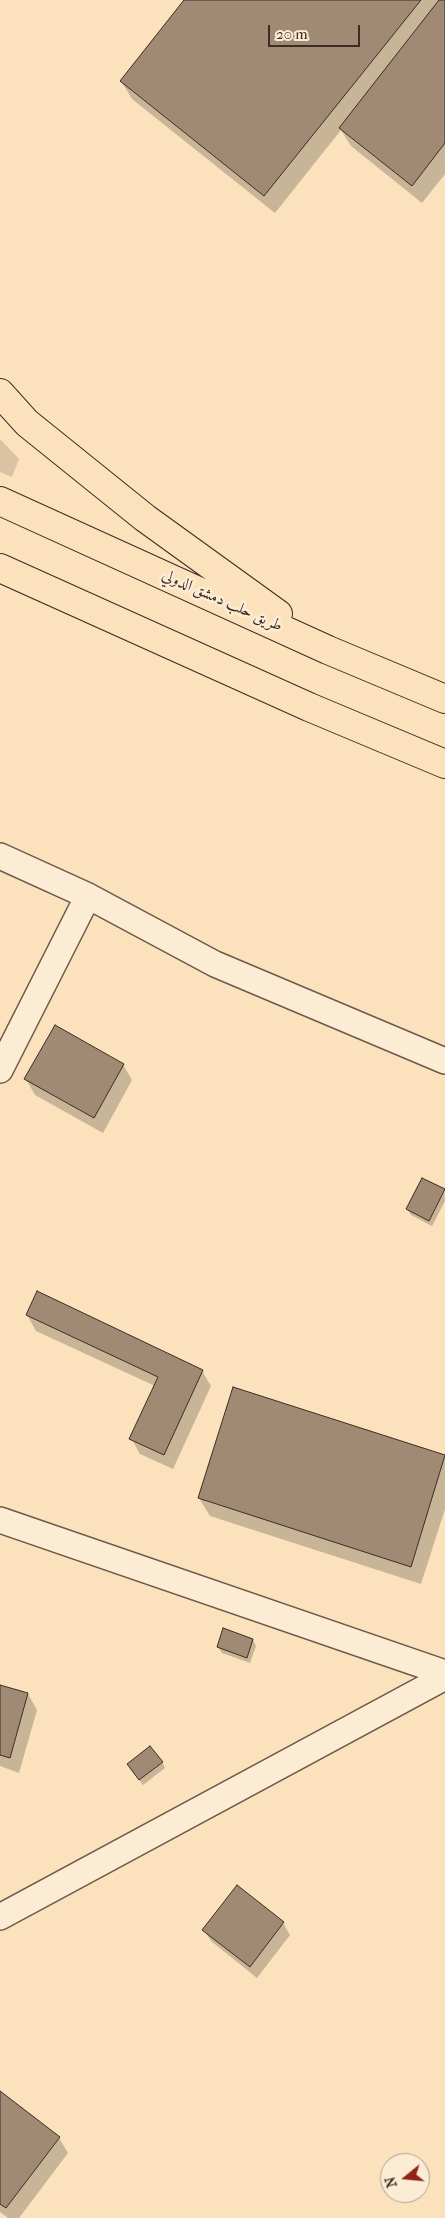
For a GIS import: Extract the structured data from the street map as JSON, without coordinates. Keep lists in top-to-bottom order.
{
  "streets": {
    "highway": ["طريق حلب دمشق الدولي"]
  },
  "scale_bar": "20 m",
  "north": "left"
}
